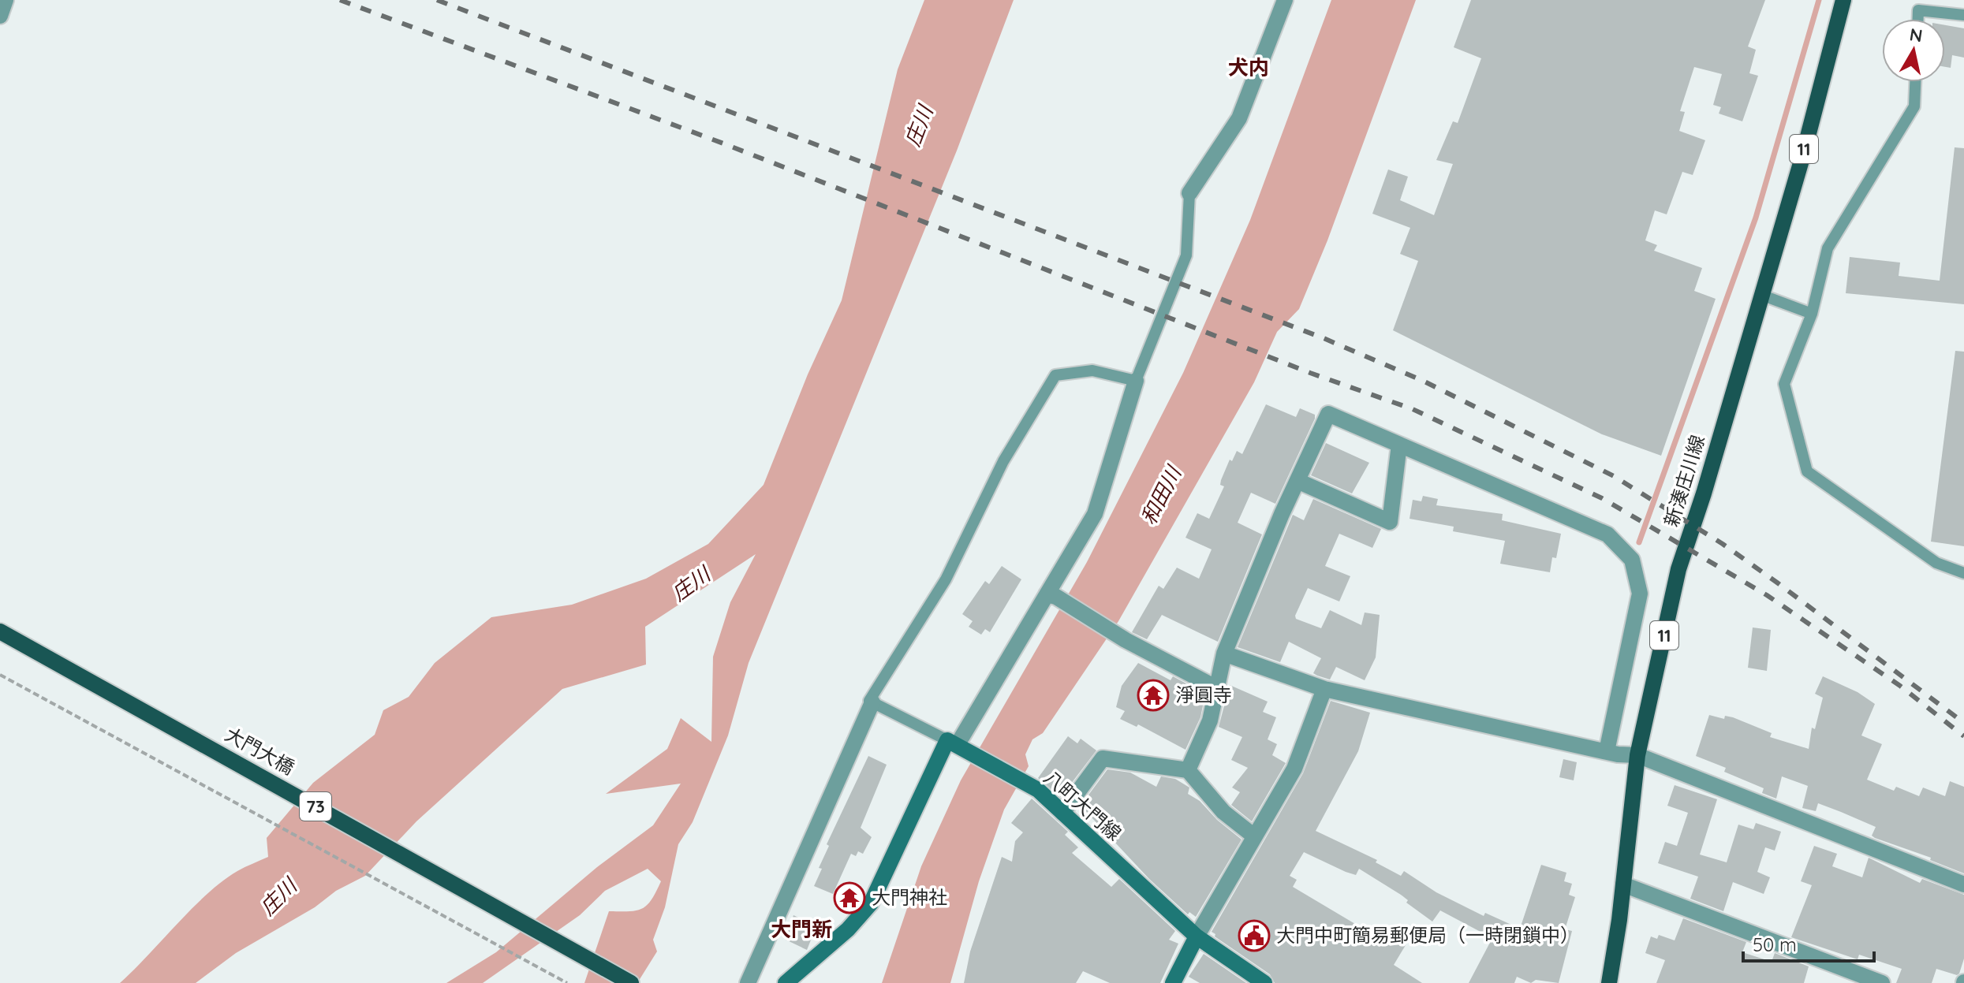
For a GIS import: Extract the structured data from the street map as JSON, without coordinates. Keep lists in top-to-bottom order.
{
  "streets": {
    "main road": [
      "11",
      "新湊庄川線",
      "大門大橋",
      "八町大門線",
      "73"
    ]
  },
  "districts": ["犬内", "大門新"],
  "water": ["庄川", "和田川"],
  "places": {
    "temple": ["淨圓寺", "大門神社"],
    "public building": ["大門中町簡易郵便局（一時閉鎖中）"]
  },
  "scale_bar": "50 m",
  "north": "top"
}
